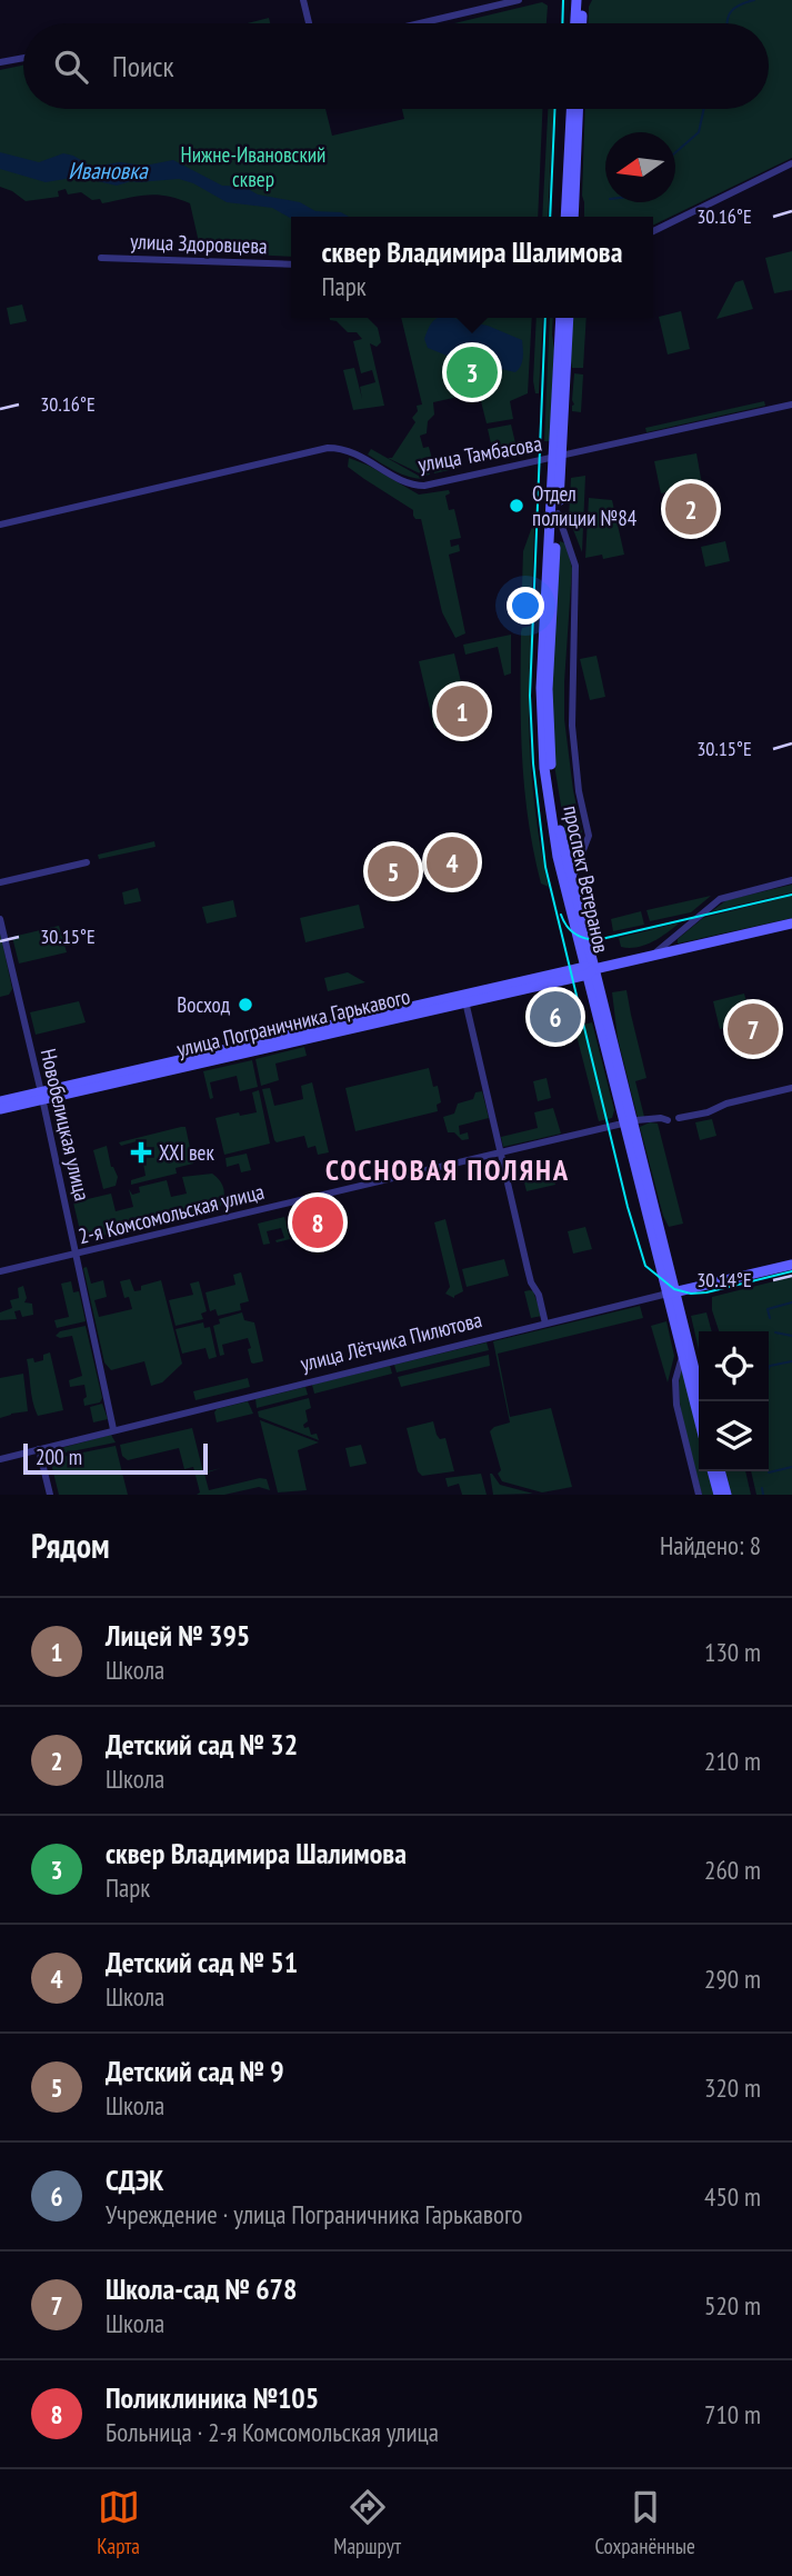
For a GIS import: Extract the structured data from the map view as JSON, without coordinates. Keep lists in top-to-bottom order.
{
  "streets": {
    "main road": ["проспект Ветеранов", "улица Пограничника Гарькавого", "улица Лётчика Пилютова"],
    "street": [
      "улица Здоровцева",
      "улица Тамбасова",
      "Новобелицкая улица",
      "2-я Комсомольская улица"
    ]
  },
  "crossings": [
    ["улица Тамбасова", "проспект Ветеранов"],
    ["проспект Ветеранов", "улица Пограничника Гарькавого"],
    ["проспект Ветеранов", "2-я Комсомольская улица"],
    ["проспект Ветеранов", "улица Лётчика Пилютова"],
    ["улица Пограничника Гарькавого", "Новобелицкая улица"],
    ["Новобелицкая улица", "2-я Комсомольская улица"],
    ["Новобелицкая улица", "улица Лётчика Пилютова"]
  ],
  "districts": ["СОСНОВАЯ ПОЛЯНА"],
  "water": ["Ивановка"],
  "parks": ["Нижне-Ивановский сквер"],
  "places": {
    "other": ["Отдел полиции №84", "Восход"],
    "health": ["XXI век"]
  },
  "scale_bar": "200 m",
  "north": "left",
  "page": {
    "search": "Поиск",
    "popup": ["сквер Владимира Шалимова", "Парк"],
    "pins": [
      "3",
      "2",
      "1",
      "4",
      "5",
      "6",
      "7",
      "8"
    ],
    "scale": "200 m",
    "heading": ["Рядом", "Найдено: 8"],
    "list": [
      {
        "mark": "1",
        "name": "Лицей № 395",
        "note": "Школа",
        "value": "130 m"
      },
      {
        "mark": "2",
        "name": "Детский сад № 32",
        "note": "Школа",
        "value": "210 m"
      },
      {
        "mark": "3",
        "name": "сквер Владимира Шалимова",
        "note": "Парк",
        "value": "260 m"
      },
      {
        "mark": "4",
        "name": "Детский сад № 51",
        "note": "Школа",
        "value": "290 m"
      },
      {
        "mark": "5",
        "name": "Детский сад № 9",
        "note": "Школа",
        "value": "320 m"
      },
      {
        "mark": "6",
        "name": "СДЭК",
        "note": "Учреждение · улица Пограничника Гарькавого",
        "value": "450 m"
      },
      {
        "mark": "7",
        "name": "Школа-сад № 678",
        "note": "Школа",
        "value": "520 m"
      },
      {
        "mark": "8",
        "name": "Поликлиника №105",
        "note": "Больница · 2-я Комсомольская улица",
        "value": "710 m"
      }
    ],
    "nav": ["Карта", "Маршрут", "Сохранённые"]
  },
  "coordinates": ["30.16°E", "30.15°E", "30.14°E"]
}
